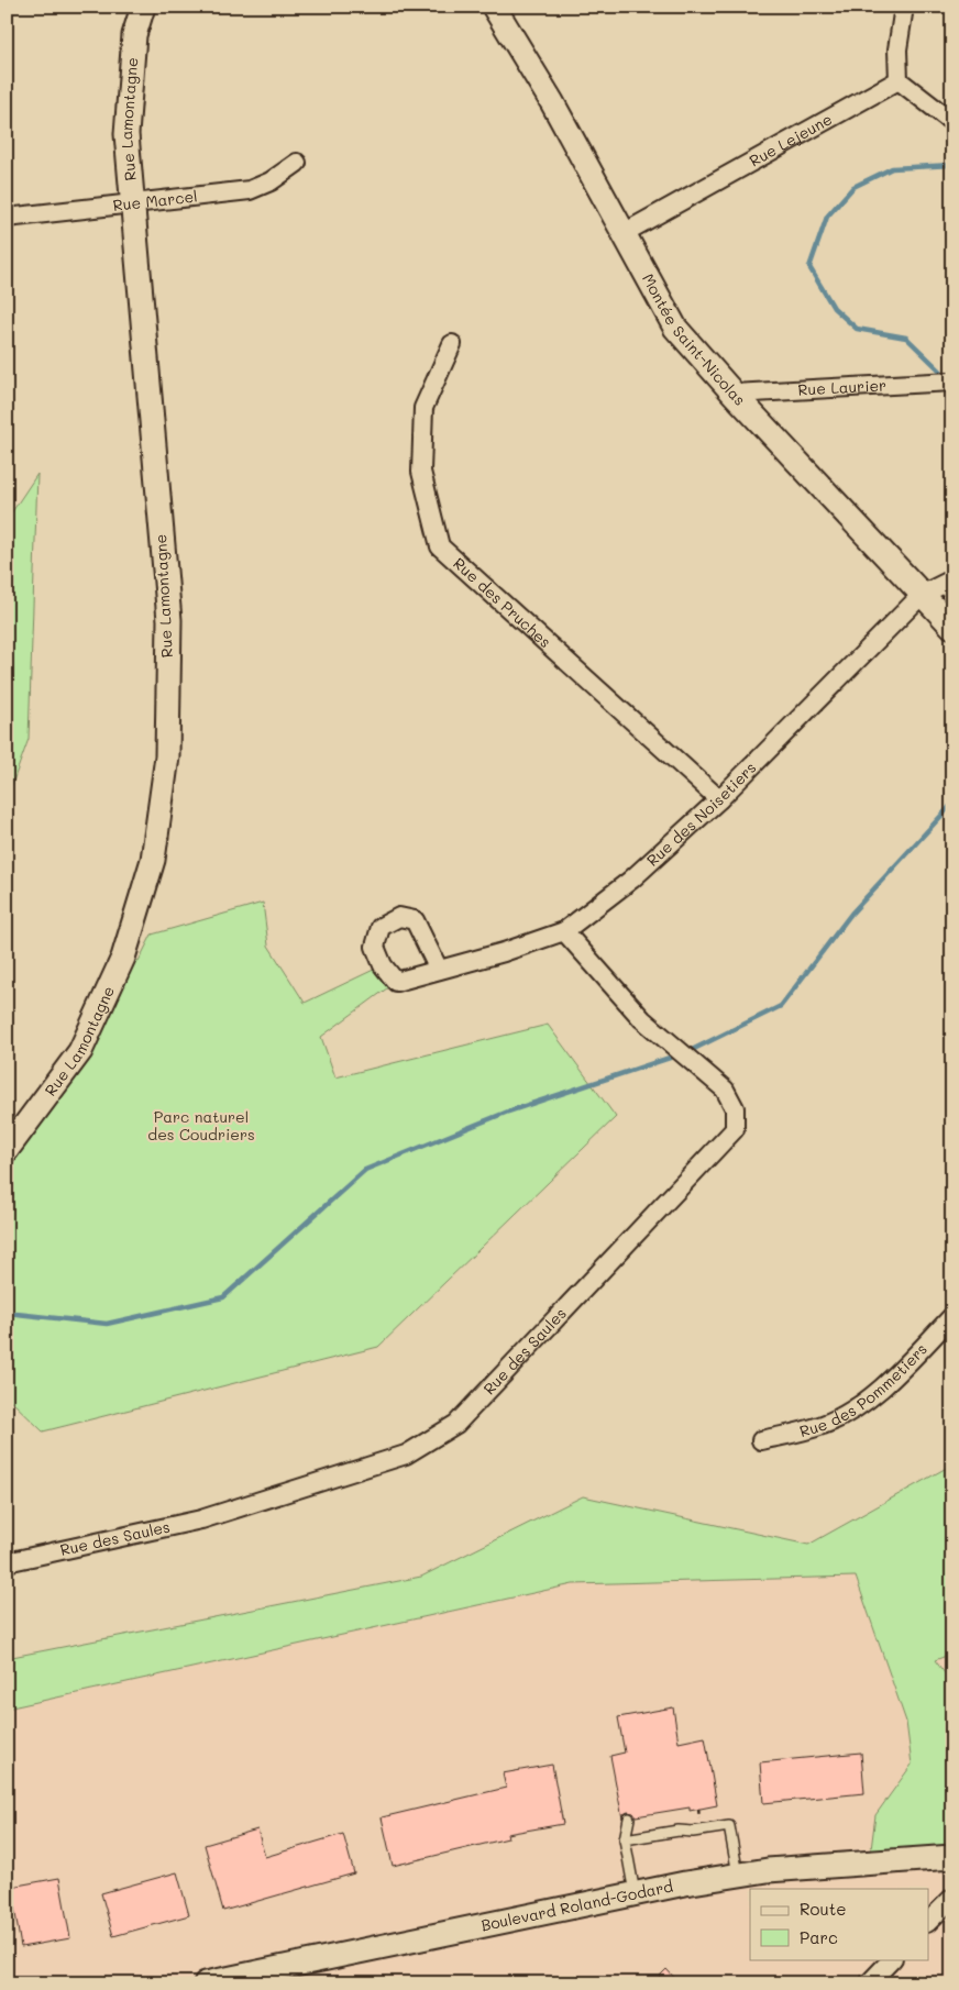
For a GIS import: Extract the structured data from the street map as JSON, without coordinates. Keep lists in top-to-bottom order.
{
  "streets": {
    "street": [
      "Rue Lamontagne",
      "Rue Lejeune",
      "Rue Marcel",
      "Montée Saint-Nicolas",
      "Rue Laurier",
      "Rue des Pruches",
      "Rue des Noisetiers",
      "Rue des Saules",
      "Rue des Pommetiers",
      "Boulevard Roland-Godard"
    ]
  },
  "crossings": [
    ["Rue Lamontagne", "Rue Marcel"],
    ["Rue Lejeune", "Montée Saint-Nicolas"],
    ["Montée Saint-Nicolas", "Rue Laurier"],
    ["Montée Saint-Nicolas", "Rue des Noisetiers"],
    ["Rue des Pruches", "Rue des Noisetiers"],
    ["Rue des Noisetiers", "Rue des Saules"]
  ],
  "parks": ["Parc naturel des Coudriers"],
  "legend": ["Route", "Parc"]
}
